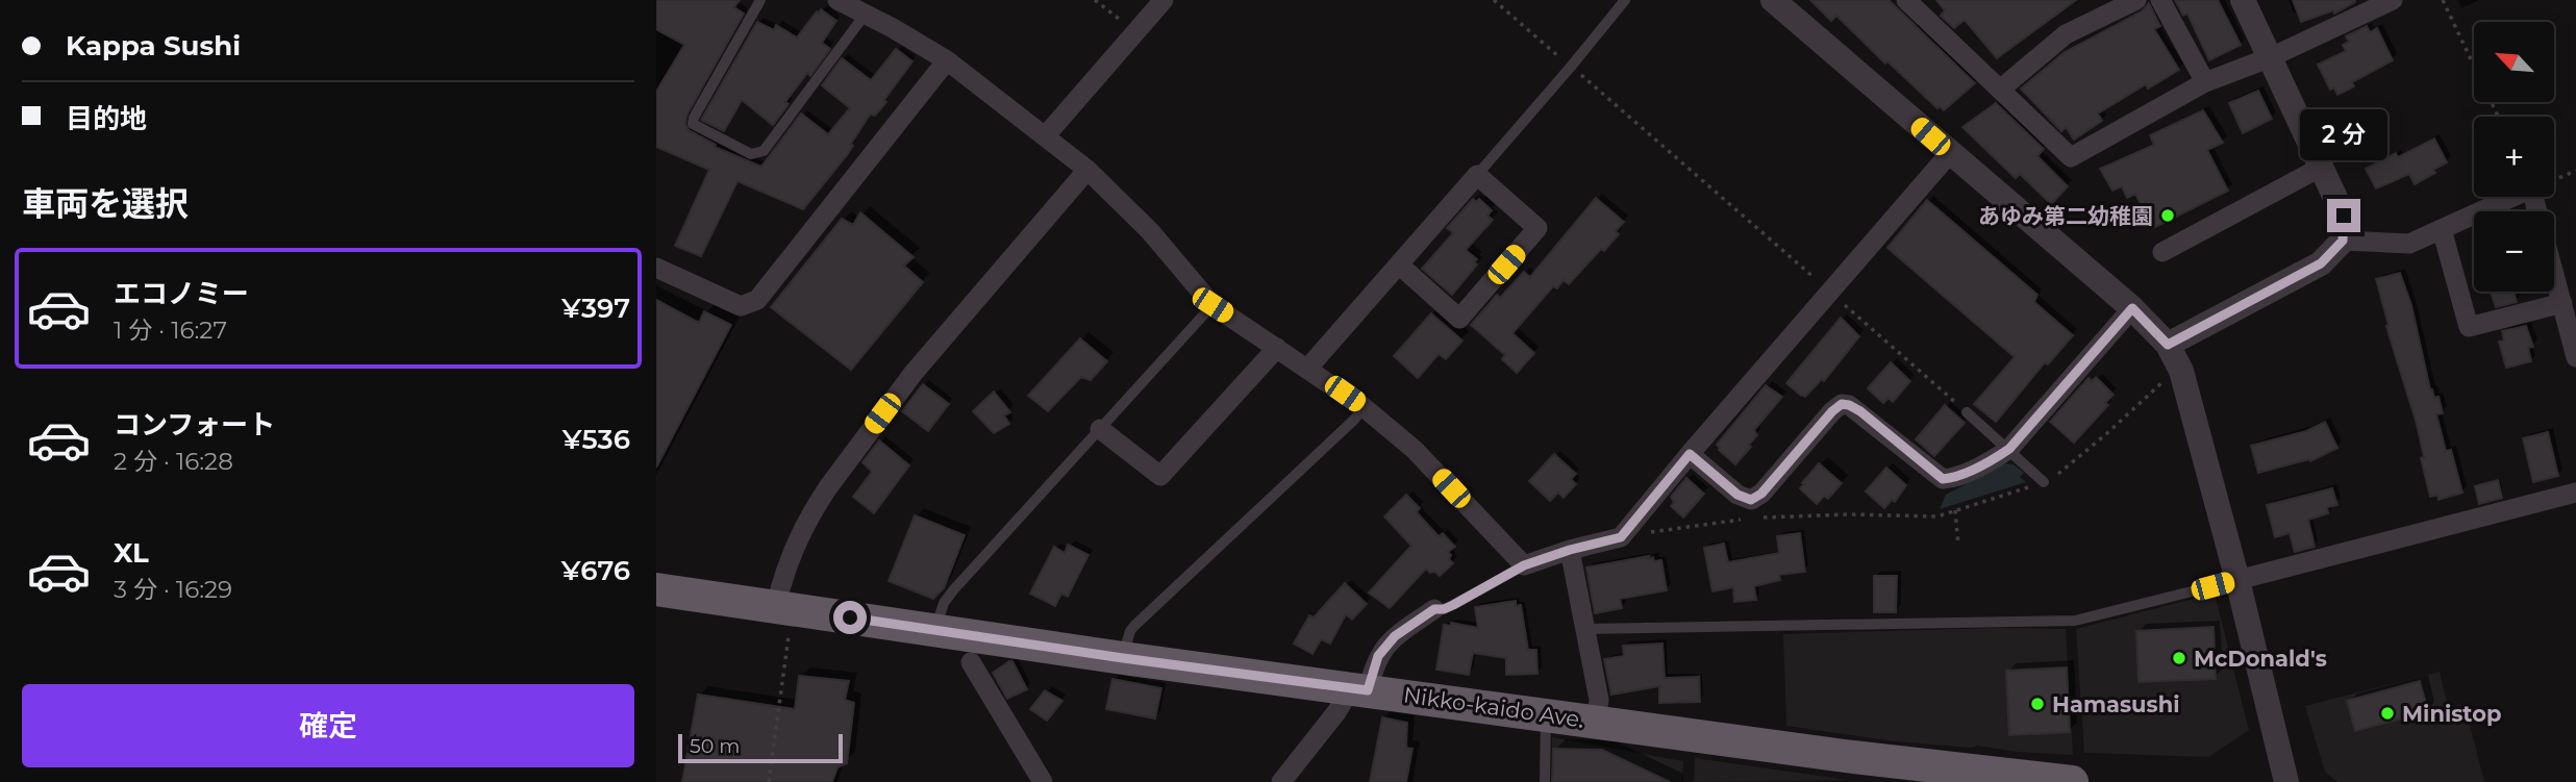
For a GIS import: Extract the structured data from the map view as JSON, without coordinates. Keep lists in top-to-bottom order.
{
  "streets": {
    "highway": ["Nikko-kaido Ave."]
  },
  "places": [
    "あゆみ第二幼稚園",
    "McDonald's",
    "Hamasushi",
    "Ministop"
  ],
  "scale_bar": "50 m",
  "north": "top left",
  "page": {
    "banner": ["Kappa Sushi", "目的地"],
    "map_buttons": ["+", "−"],
    "bubble": "2 分",
    "heading": "車両を選択",
    "list": [
      {
        "name": "エコノミー",
        "note": "1 分 · 16:27",
        "value": "¥397"
      },
      {
        "name": "コンフォート",
        "note": "2 分 · 16:28",
        "value": "¥536"
      },
      {
        "name": "XL",
        "note": "3 分 · 16:29",
        "value": "¥676"
      }
    ],
    "buttons": "確定",
    "scale": "50 m"
  }
}
